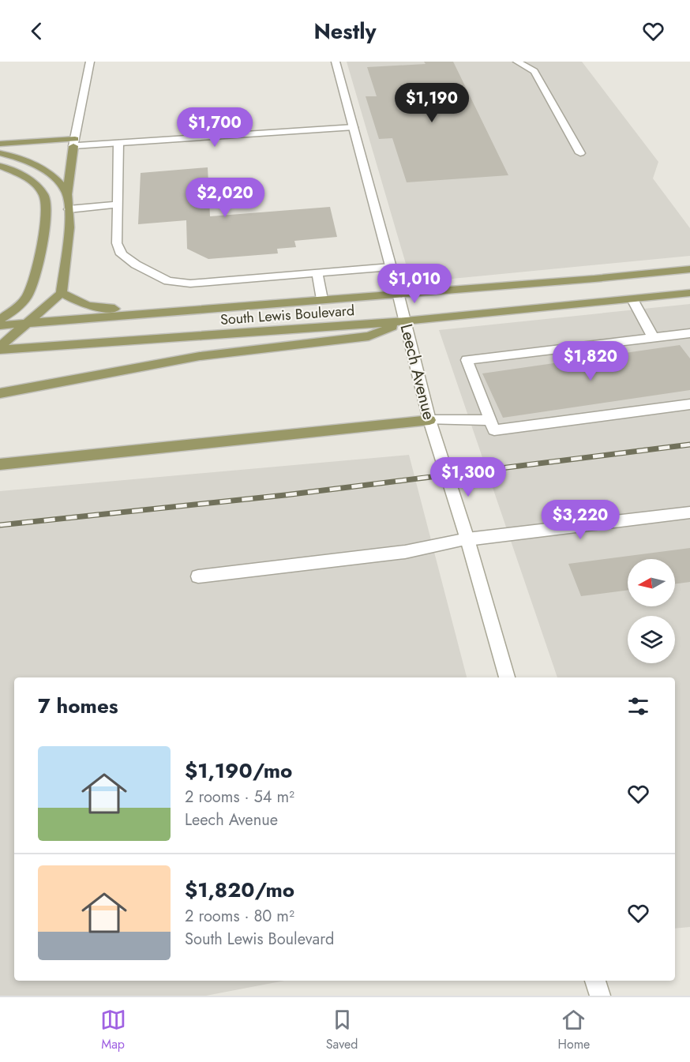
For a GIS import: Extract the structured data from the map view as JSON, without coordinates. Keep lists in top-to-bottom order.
{
  "streets": {
    "main road": ["South Lewis Boulevard"],
    "street": ["Leech Avenue"]
  },
  "crossings": [
    ["South Lewis Boulevard", "Leech Avenue"]
  ],
  "north": "left",
  "page": {
    "header": "Nestly",
    "price": [
      "$1,190",
      "$1,700",
      "$2,020",
      "$1,010",
      "$1,820",
      "$1,300",
      "$3,220"
    ],
    "heading": "7 homes",
    "list": [
      {
        "name": "$1,190/mo",
        "note": "2 rooms · 54 m² · Leech Avenue"
      },
      {
        "name": "$1,820/mo",
        "note": "2 rooms · 80 m² · South Lewis Boulevard"
      }
    ],
    "tabs": ["Map", "Saved", "Home"]
  }
}
